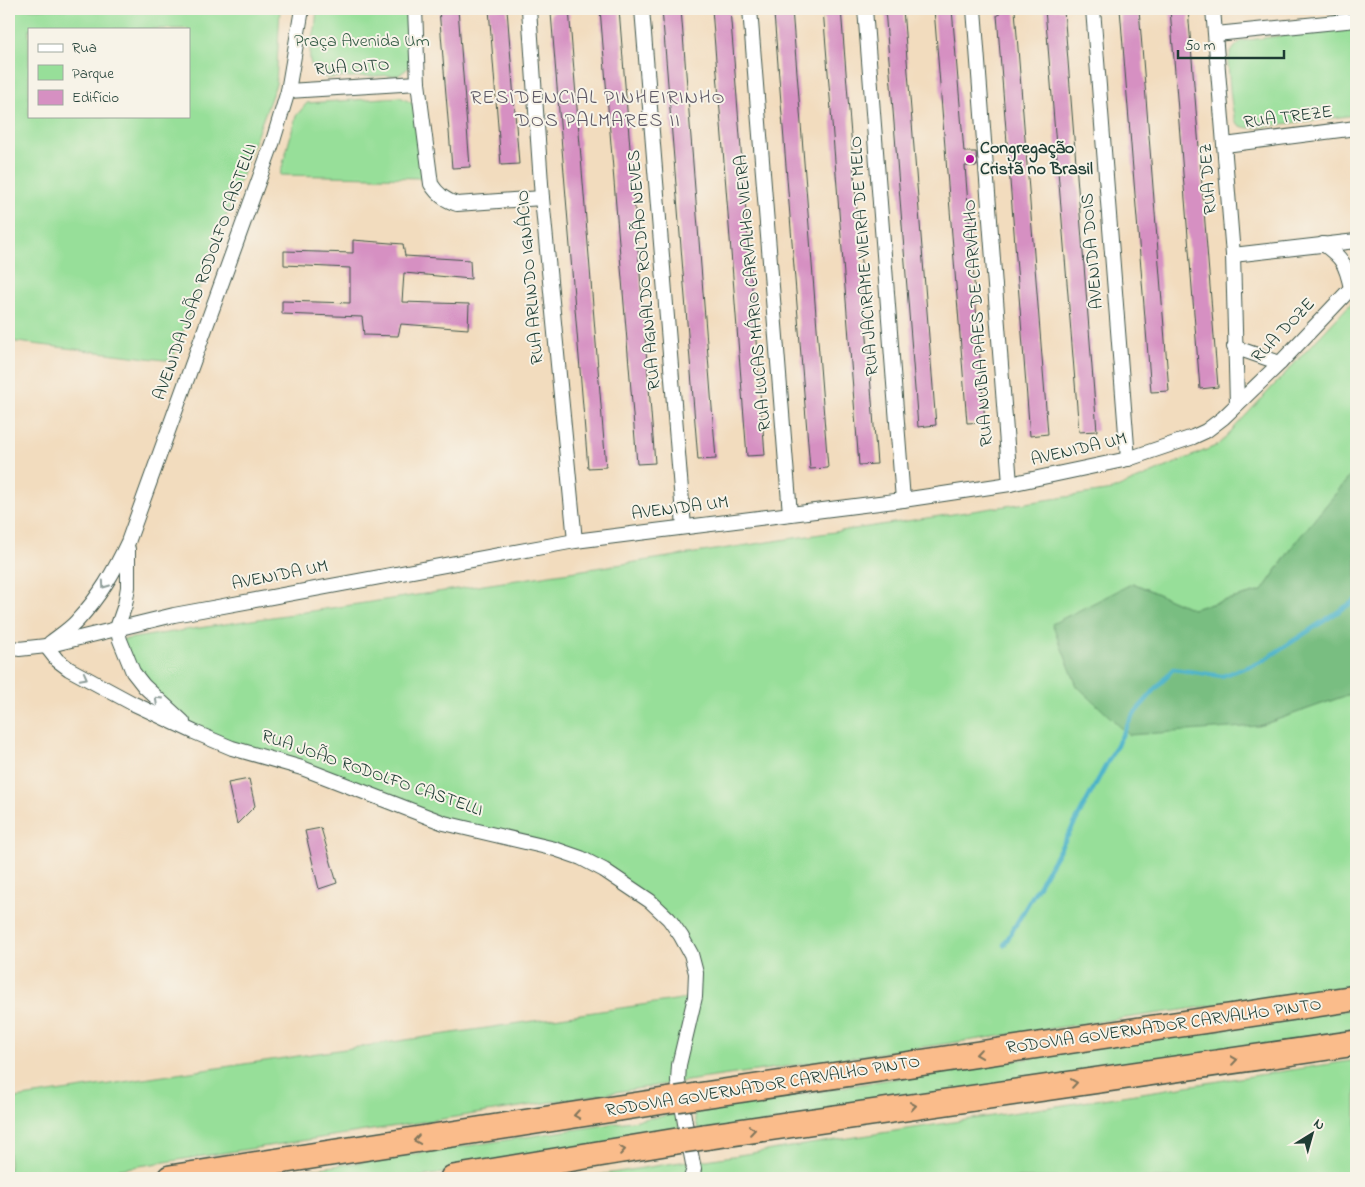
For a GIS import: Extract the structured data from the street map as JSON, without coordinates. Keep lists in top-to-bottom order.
{
  "streets": {
    "highway": ["RODOVIA GOVERNADOR CARVALHO PINTO"],
    "street": [
      "RUA OITO",
      "RUA TREZE",
      "RUA DEZ",
      "AVENIDA DOIS",
      "RUA JACIRAME VIEIRA DE MELO",
      "RUA AGNALDO ROLDÃO NEVES",
      "AVENIDA JOÃO RODOLFO CASTELLI",
      "RUA ARLINDO IGNÁCIO",
      "RUA LUCAS MÁRIO CARVALHO VIEIRA",
      "RUA NUBIA PAES DE CARVALHO",
      "RUA DOZE",
      "AVENIDA UM",
      "RUA JOÃO RODOLFO CASTELLI"
    ]
  },
  "crossings": [
    ["RUA OITO", "AVENIDA JOÃO RODOLFO CASTELLI"],
    ["RUA TREZE", "RUA DEZ"],
    ["RUA DEZ", "RUA DOZE"],
    ["RUA DEZ", "AVENIDA UM"],
    ["AVENIDA DOIS", "AVENIDA UM"],
    ["RUA JACIRAME VIEIRA DE MELO", "AVENIDA UM"],
    ["RUA AGNALDO ROLDÃO NEVES", "AVENIDA UM"],
    ["AVENIDA JOÃO RODOLFO CASTELLI", "AVENIDA UM"],
    ["AVENIDA JOÃO RODOLFO CASTELLI", "RUA JOÃO RODOLFO CASTELLI"],
    ["RUA ARLINDO IGNÁCIO", "AVENIDA UM"],
    ["RUA LUCAS MÁRIO CARVALHO VIEIRA", "AVENIDA UM"],
    ["RUA NUBIA PAES DE CARVALHO", "AVENIDA UM"],
    ["RUA DOZE", "AVENIDA UM"],
    ["AVENIDA UM", "RUA JOÃO RODOLFO CASTELLI"]
  ],
  "districts": ["RESIDENCIAL PINHEIRINHO DOS PALMARES II"],
  "parks": ["Praça Avenida Um"],
  "places": ["Congregação Cristã no Brasil"],
  "legend": ["Rua", "Parque", "Edifício"],
  "scale_bar": "50 m",
  "north": "top right"
}
